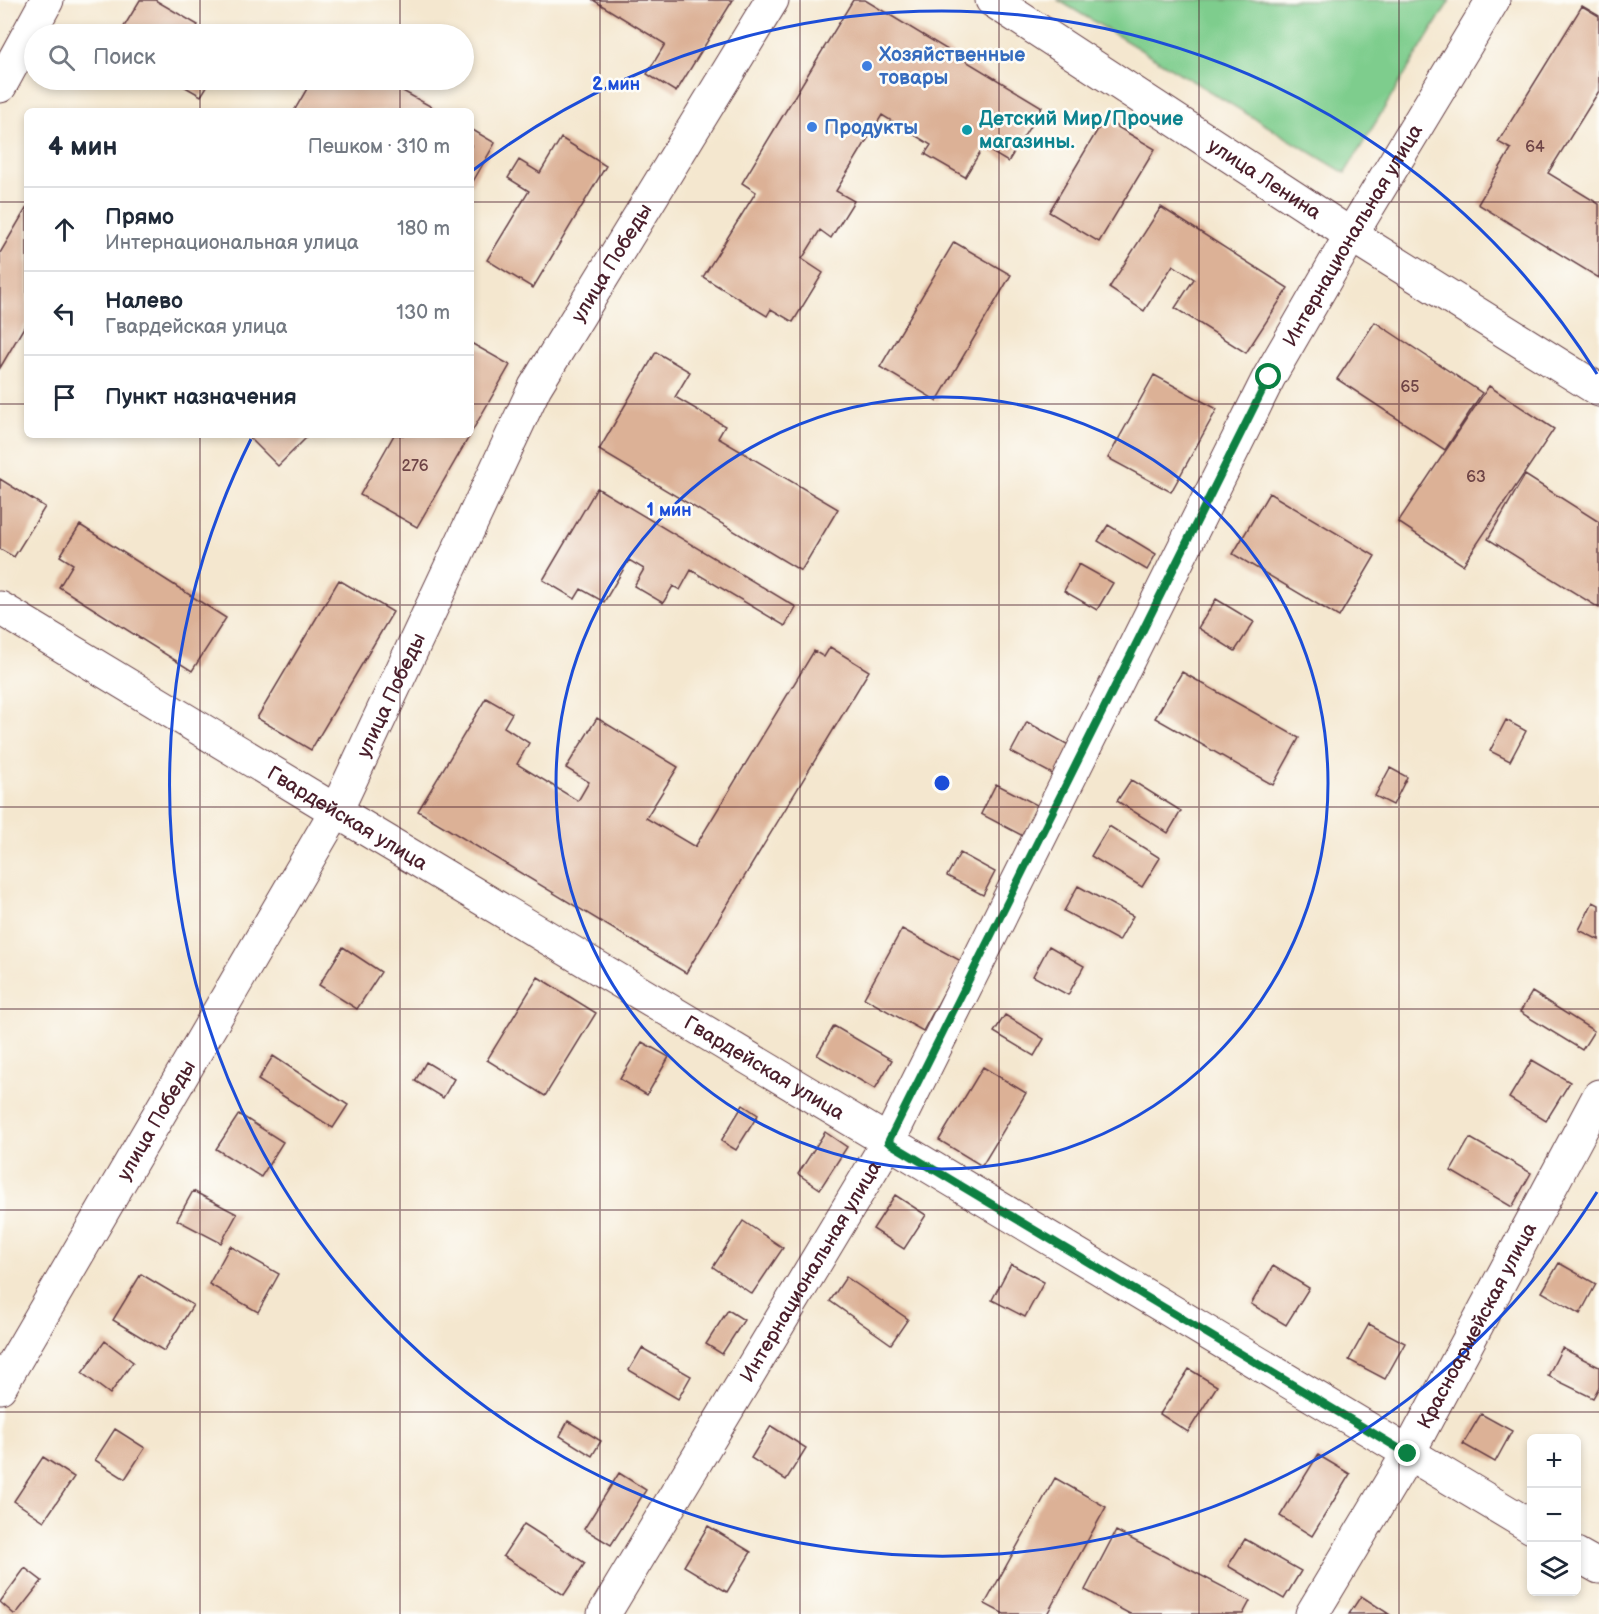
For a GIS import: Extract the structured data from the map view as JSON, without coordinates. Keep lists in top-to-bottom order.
{
  "streets": {
    "street": [
      "улица Ленина",
      "Интернациональная улица",
      "улица Победы",
      "Гвардейская улица",
      "Красноармейская улица"
    ]
  },
  "crossings": [
    ["улица Ленина", "Интернациональная улица"],
    ["Интернациональная улица", "Гвардейская улица"],
    ["улица Победы", "Гвардейская улица"],
    ["Гвардейская улица", "Красноармейская улица"]
  ],
  "places": ["Хозяйственные товары", "Продукты", "Детский Мир/Прочие магазины."],
  "house_numbers": [
    "64",
    "65",
    "276",
    "63"
  ],
  "page": {
    "search": "Поиск",
    "heading": ["4 мин", "Пешком · 310 m"],
    "list": [
      ["Прямо", "Интернациональная улица", "180 m"],
      ["Налево", "Гвардейская улица", "130 m"],
      "Пункт назначения"
    ],
    "map_buttons": ["+", "−"]
  },
  "rings": ["2 мин", "1 мин"]
}
